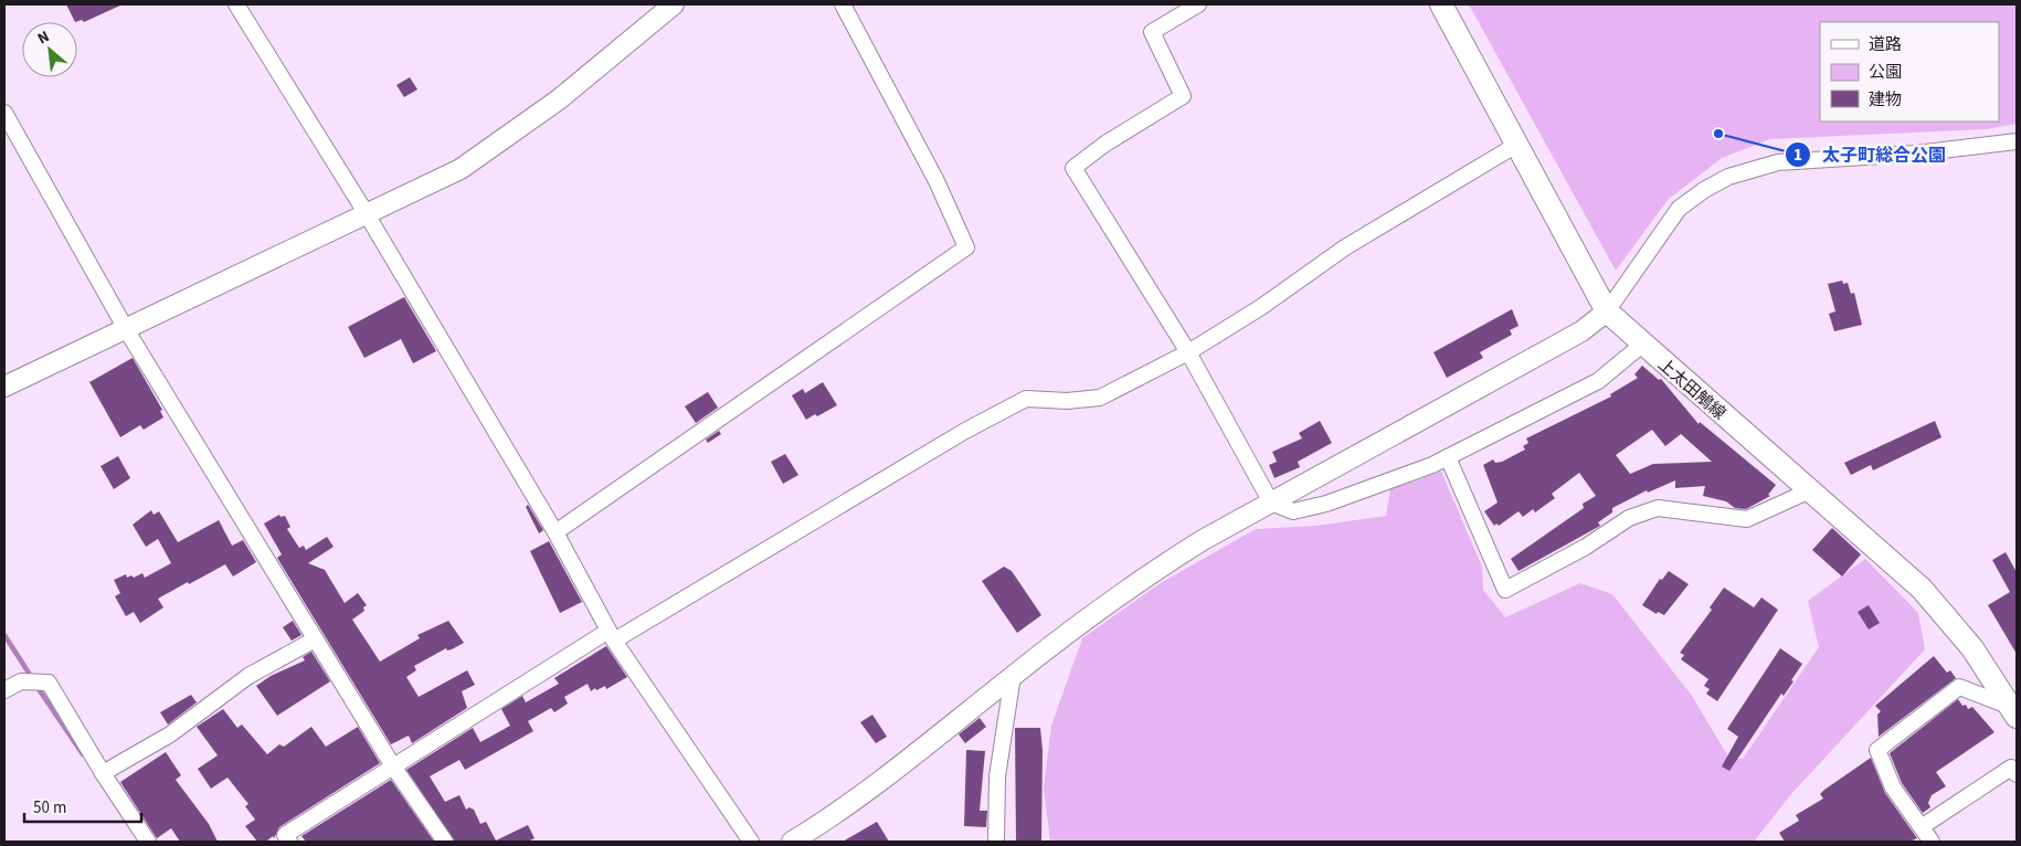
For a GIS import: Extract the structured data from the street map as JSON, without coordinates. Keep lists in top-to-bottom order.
{
  "streets": {
    "main road": ["上太田鵤線"]
  },
  "places": ["太子町総合公園"],
  "legend": ["道路", "公園", "建物"],
  "scale_bar": "50 m",
  "north": "top left"
}
